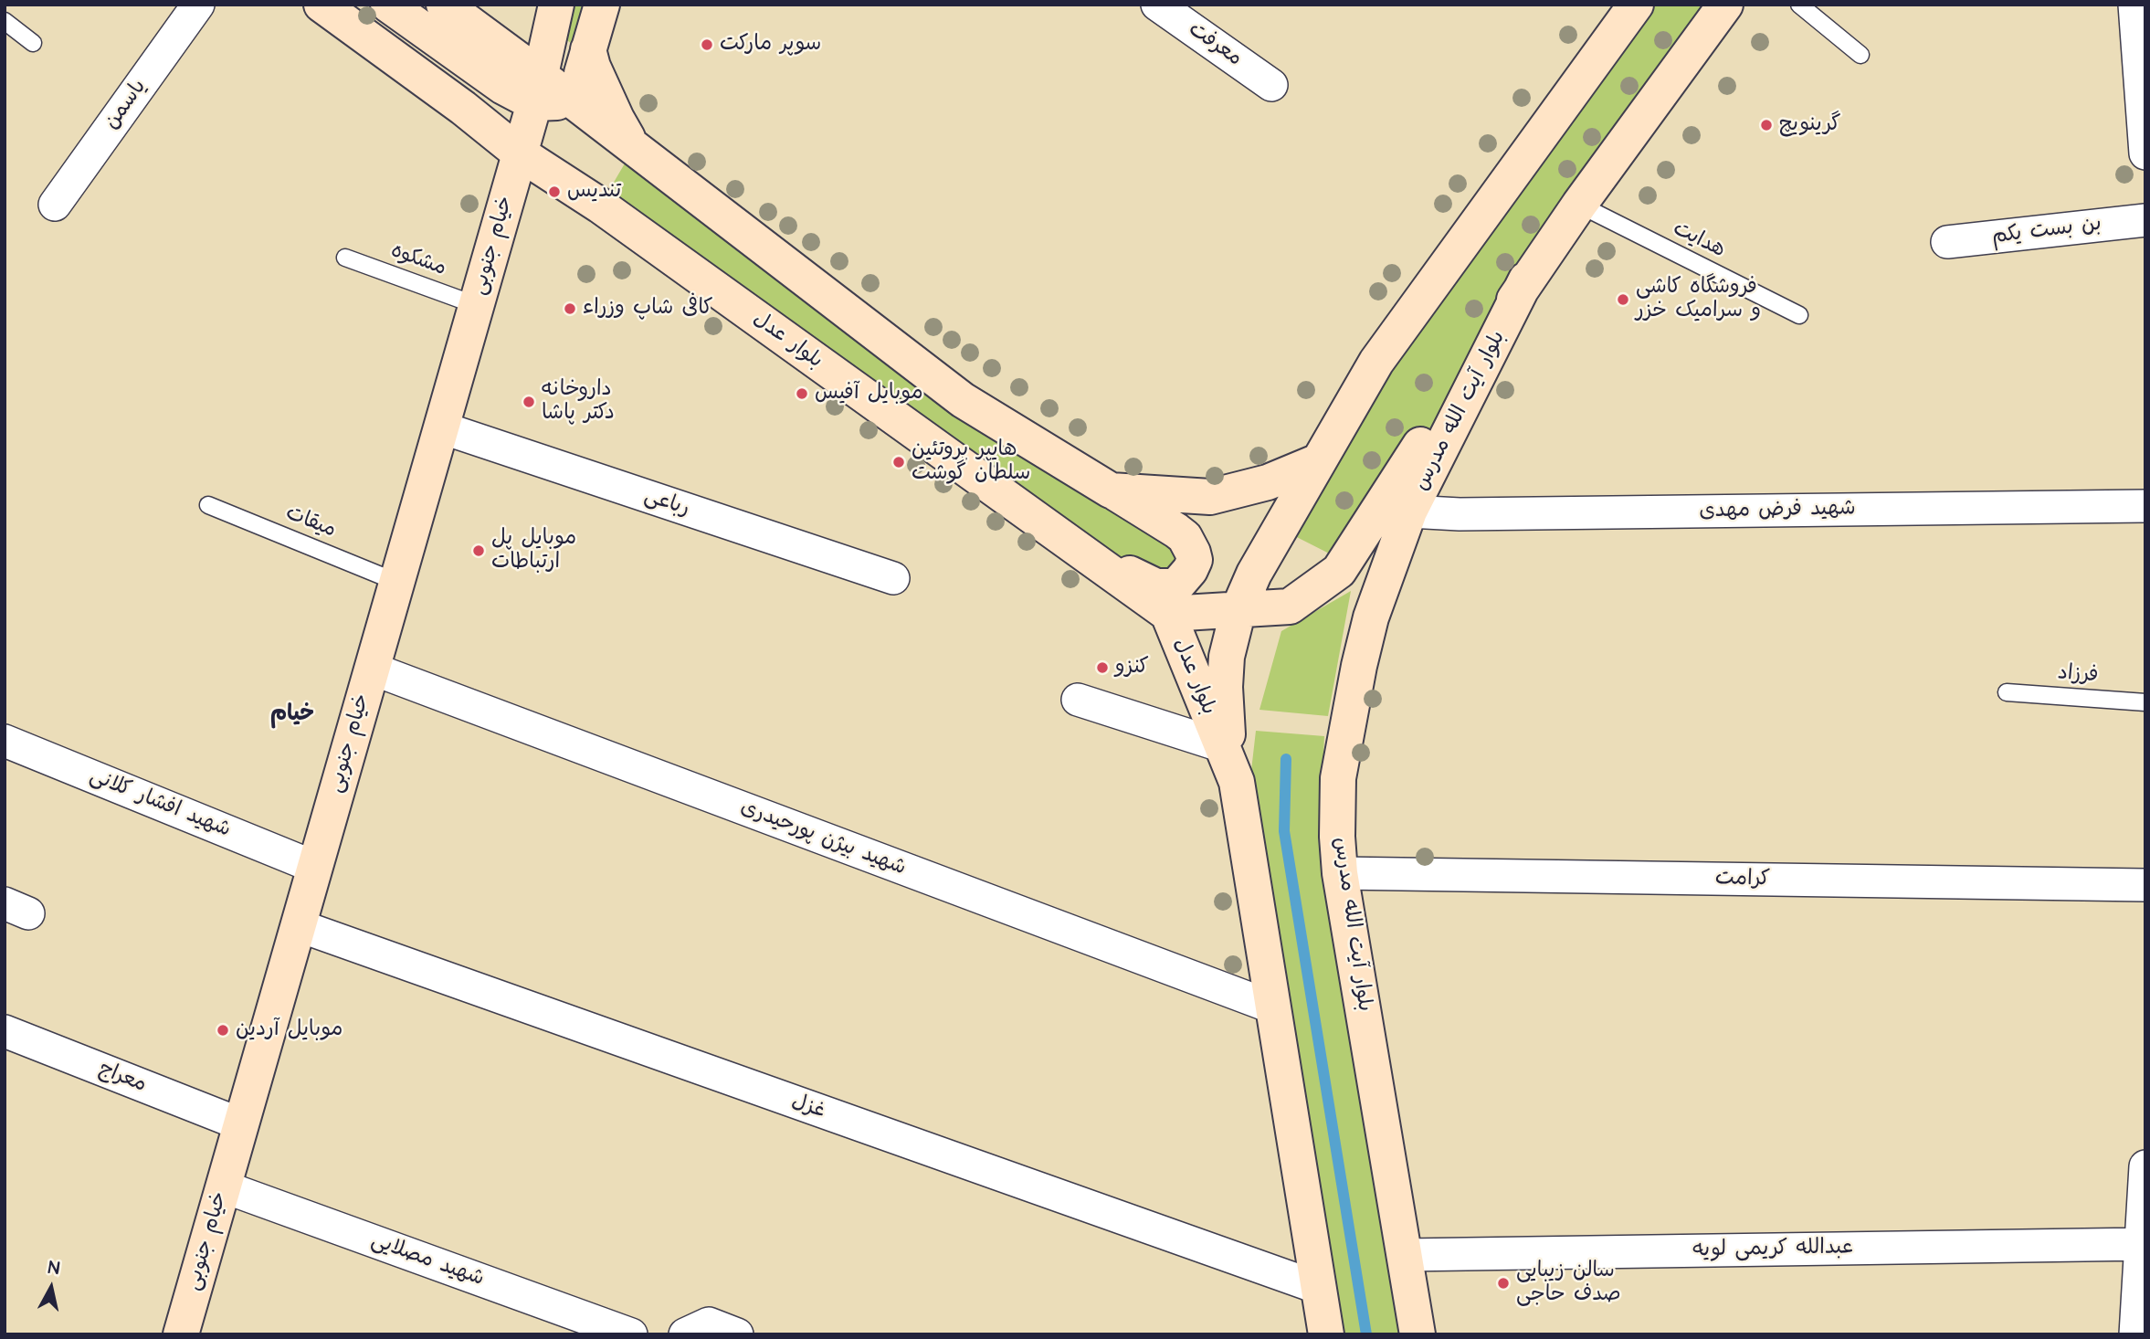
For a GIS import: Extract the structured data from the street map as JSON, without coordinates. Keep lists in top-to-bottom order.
{
  "streets": {
    "main road": ["خیام جنوبی", "بلوار عدل", "بلوار آیت الله مدرس"],
    "street": [
      "معرفت",
      "یاسمن",
      "بن بست یکم",
      "رباعی",
      "شهید فرض مهدی",
      "شهید افشار کلانی",
      "شهید بیژن پورحیدری",
      "کرامت",
      "معراج",
      "غزل",
      "عبدالله کریمی لویه",
      "شهید مصلایی"
    ],
    "lane": [
      "هدایت",
      "مشکوه",
      "میقات",
      "فرزاد"
    ]
  },
  "crossings": [
    ["هدایت", "بلوار آیت الله مدرس"],
    ["خیام جنوبی", "مشکوه"],
    ["خیام جنوبی", "بلوار عدل"],
    ["خیام جنوبی", "رباعی"],
    ["خیام جنوبی", "میقات"],
    ["خیام جنوبی", "شهید افشار کلانی"],
    ["خیام جنوبی", "شهید بیژن پورحیدری"],
    ["خیام جنوبی", "معراج"],
    ["خیام جنوبی", "غزل"],
    ["خیام جنوبی", "شهید مصلایی"],
    ["بلوار عدل", "بلوار آیت الله مدرس"],
    ["بلوار آیت الله مدرس", "شهید فرض مهدی"],
    ["بلوار آیت الله مدرس", "کرامت"],
    ["بلوار آیت الله مدرس", "عبدالله کریمی لویه"]
  ],
  "districts": ["خیام"],
  "places": [
    "سوپر مارکت",
    "گرینویچ",
    "تندیس",
    "فروشگاه کاشی و سرامیک خزر",
    "کافی شاپ وزراء",
    "موبایل آفیس",
    "داروخانه دکتر پاشا",
    "هایپر پروتئین سلطان گوشت",
    "موبایل پل ارتباطات",
    "کنزو",
    "موبایل آردین",
    "سالن زیبایی صدف حاجی"
  ],
  "north": "top"
}
